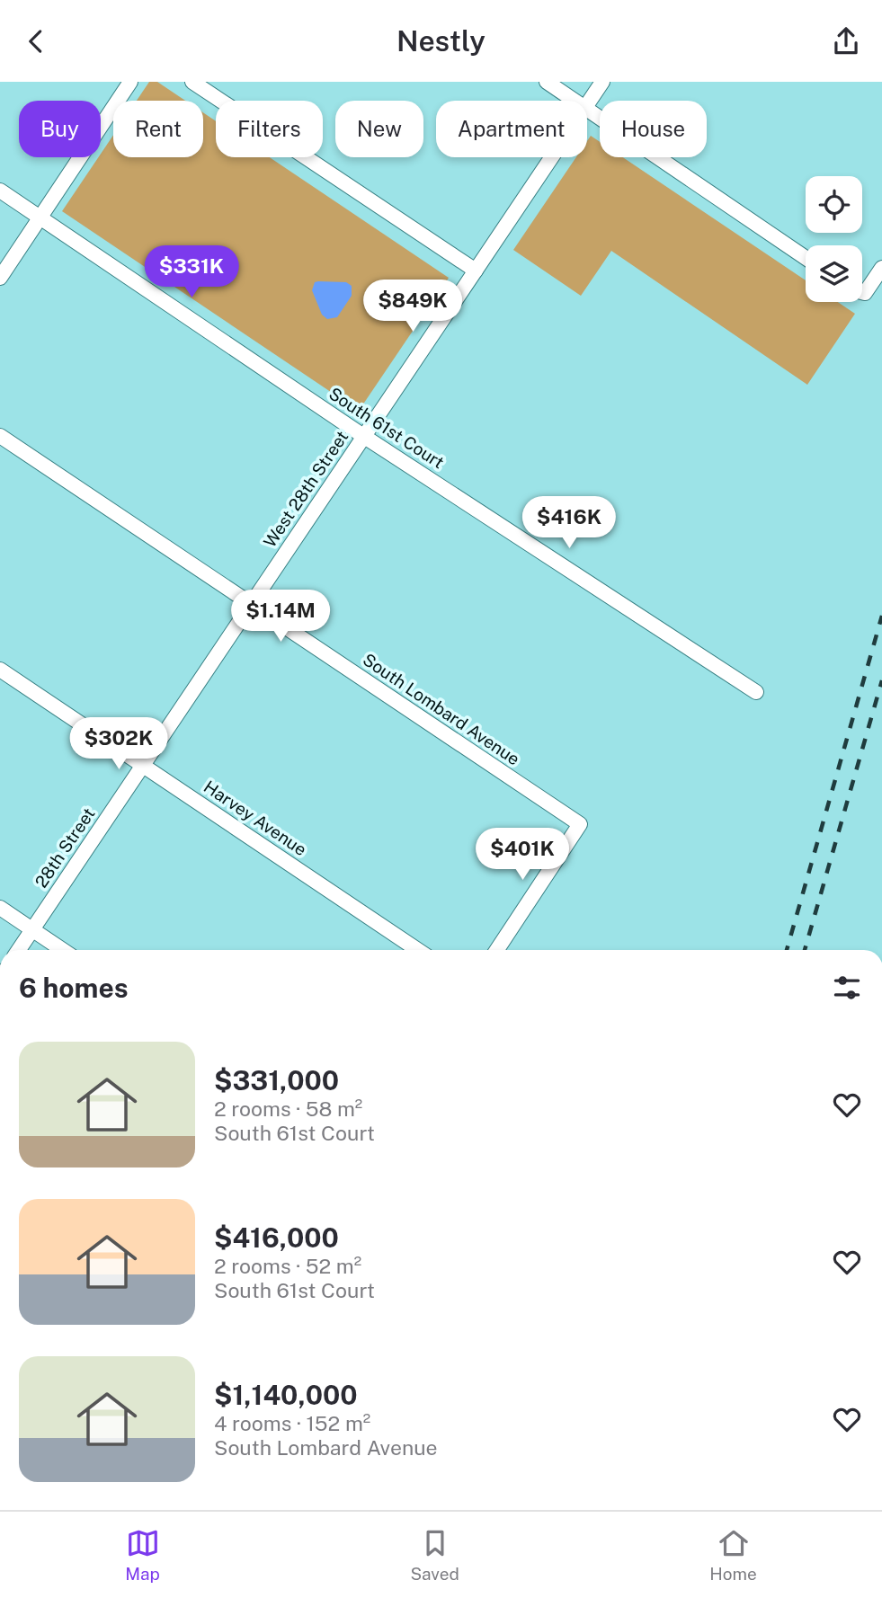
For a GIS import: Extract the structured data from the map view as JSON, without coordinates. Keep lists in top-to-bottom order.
{
  "streets": {
    "street": [
      "South 61st Court",
      "West 28th Street",
      "South Lombard Avenue",
      "Harvey Avenue",
      "28th Street"
    ]
  },
  "crossings": [
    ["South 61st Court", "West 28th Street"],
    ["West 28th Street", "South Lombard Avenue"],
    ["West 28th Street", "28th Street"],
    ["South Lombard Avenue", "28th Street"],
    ["Harvey Avenue", "28th Street"]
  ],
  "page": {
    "header": "Nestly",
    "chip": [
      "Buy",
      "Rent",
      "Filters",
      "New",
      "Apartment",
      "House"
    ],
    "price": [
      "$331K",
      "$849K",
      "$416K",
      "$1.14M",
      "$302K",
      "$401K"
    ],
    "heading": "6 homes",
    "list": [
      {
        "name": "$331,000",
        "note": "2 rooms · 58 m² · South 61st Court"
      },
      {
        "name": "$416,000",
        "note": "2 rooms · 52 m² · South 61st Court"
      },
      {
        "name": "$1,140,000",
        "note": "4 rooms · 152 m² · South Lombard Avenue"
      }
    ],
    "tabs": ["Map", "Saved", "Home"]
  }
}
